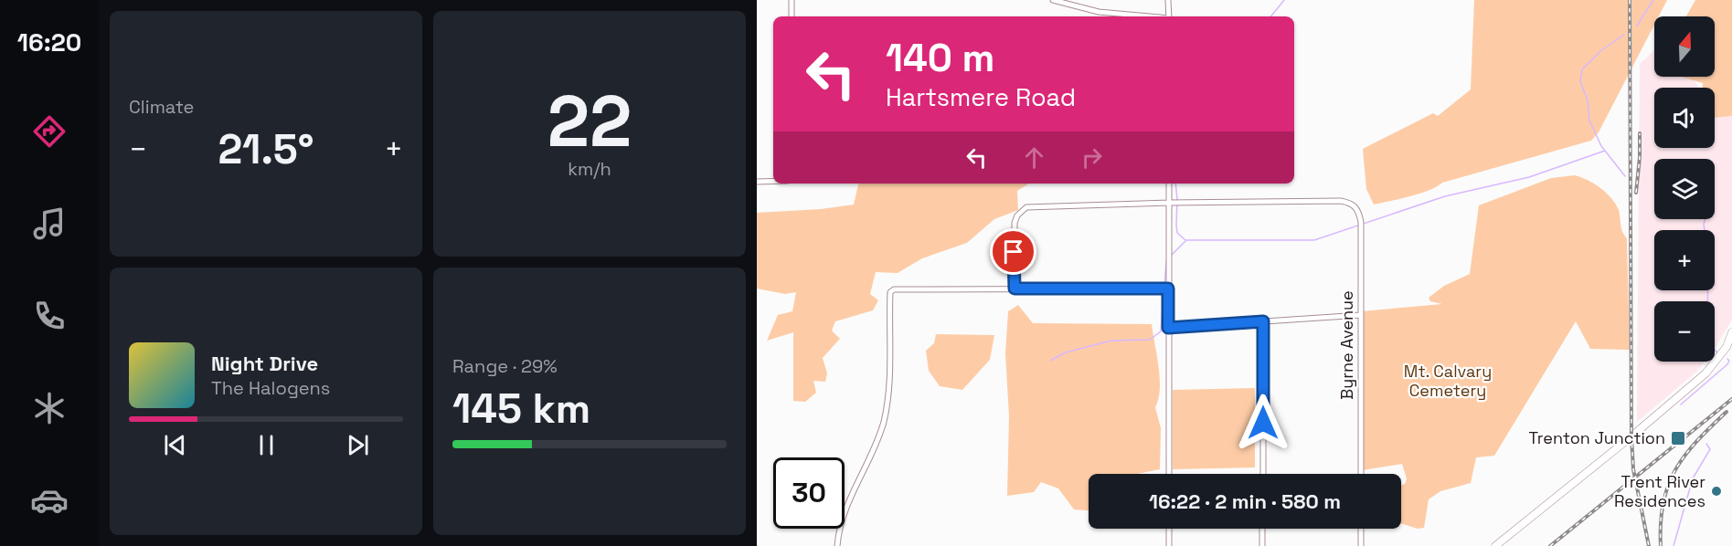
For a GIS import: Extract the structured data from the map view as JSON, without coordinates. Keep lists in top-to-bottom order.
{
  "streets": {
    "street": ["Byrne Avenue"]
  },
  "parks": ["Mt. Calvary Cemetery"],
  "places": {
    "transit": ["Trenton Junction"],
    "other": ["Trent River Residences"]
  },
  "north": "top",
  "page": {
    "tabs": "16:20",
    "tile": [
      "Climate",
      ["22", "km/h"],
      ["Range · 29%", "145 km"]
    ],
    "map_buttons": ["+", "−"],
    "turn": ["140 m", "Hartsmere Road"],
    "heat": ["−", "21.5°", "+"],
    "song": ["Night Drive", "The Halogens"],
    "limit": "30",
    "trip": "16:22 · 2 min · 580 m"
  }
}
